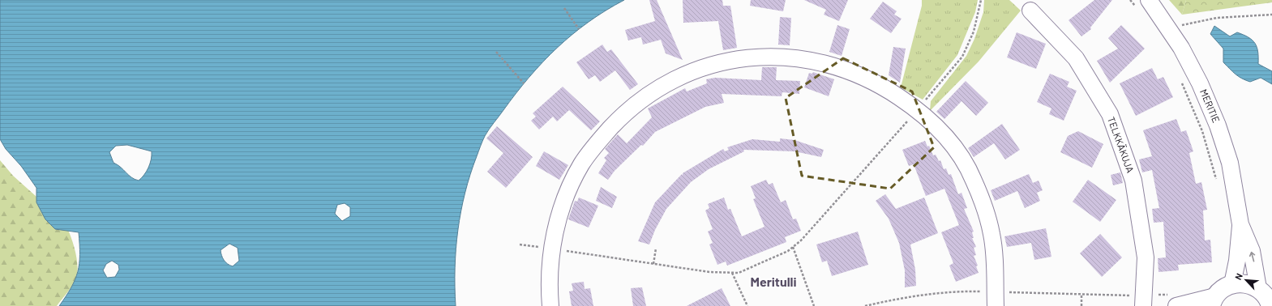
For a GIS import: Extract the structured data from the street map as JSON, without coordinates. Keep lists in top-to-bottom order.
{
  "streets": {
    "street": ["MERITIE", "TELKKÄKUJA"]
  },
  "districts": ["Meritulli"],
  "north": "top left"
}
